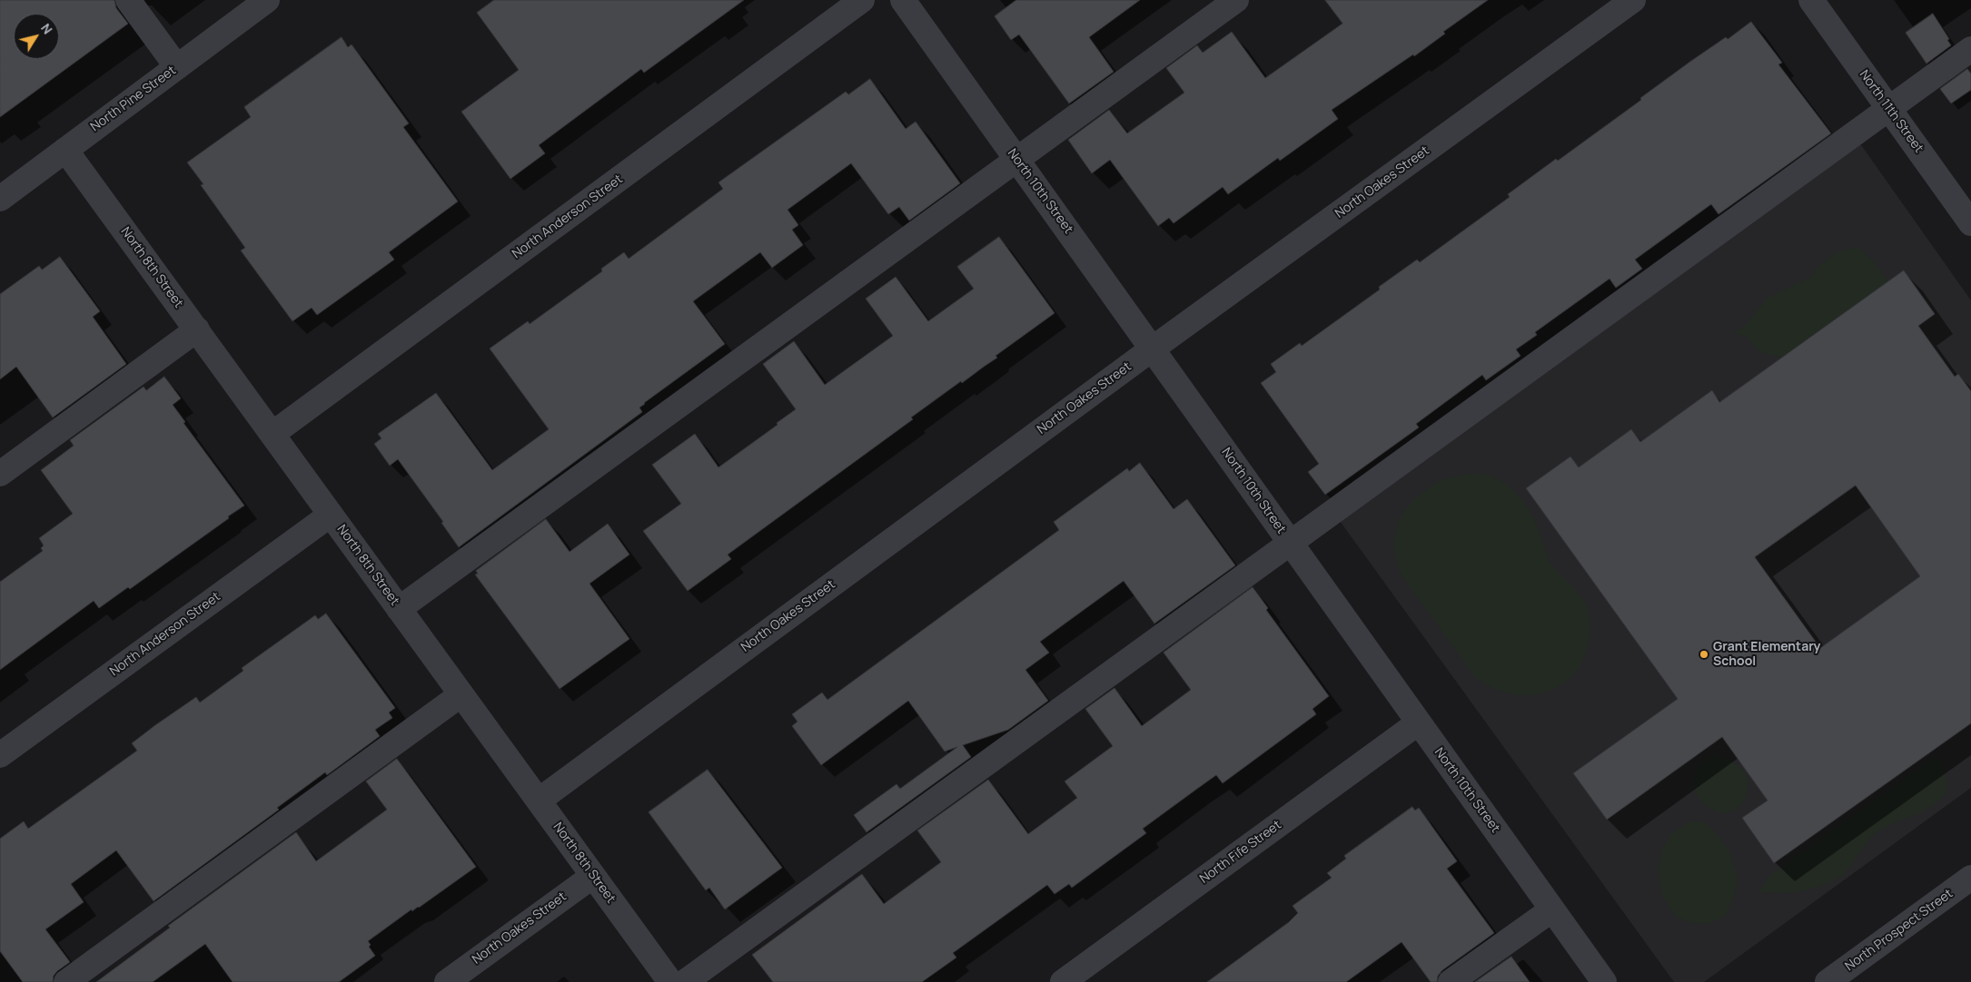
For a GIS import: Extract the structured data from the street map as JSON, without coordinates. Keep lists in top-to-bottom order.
{
  "streets": {
    "street": [
      "North Pine Street",
      "North 11th Street",
      "North Oakes Street",
      "North 10th Street",
      "North Anderson Street",
      "North 8th Street",
      "North Fife Street",
      "North Prospect Street"
    ]
  },
  "crossings": [
    ["North Pine Street", "North 8th Street"],
    ["North Oakes Street", "North 10th Street"],
    ["North Oakes Street", "North 8th Street"],
    ["North 10th Street", "North Fife Street"],
    ["North Anderson Street", "North 8th Street"]
  ],
  "places": ["Grant Elementary School"],
  "north": "top right"
}
